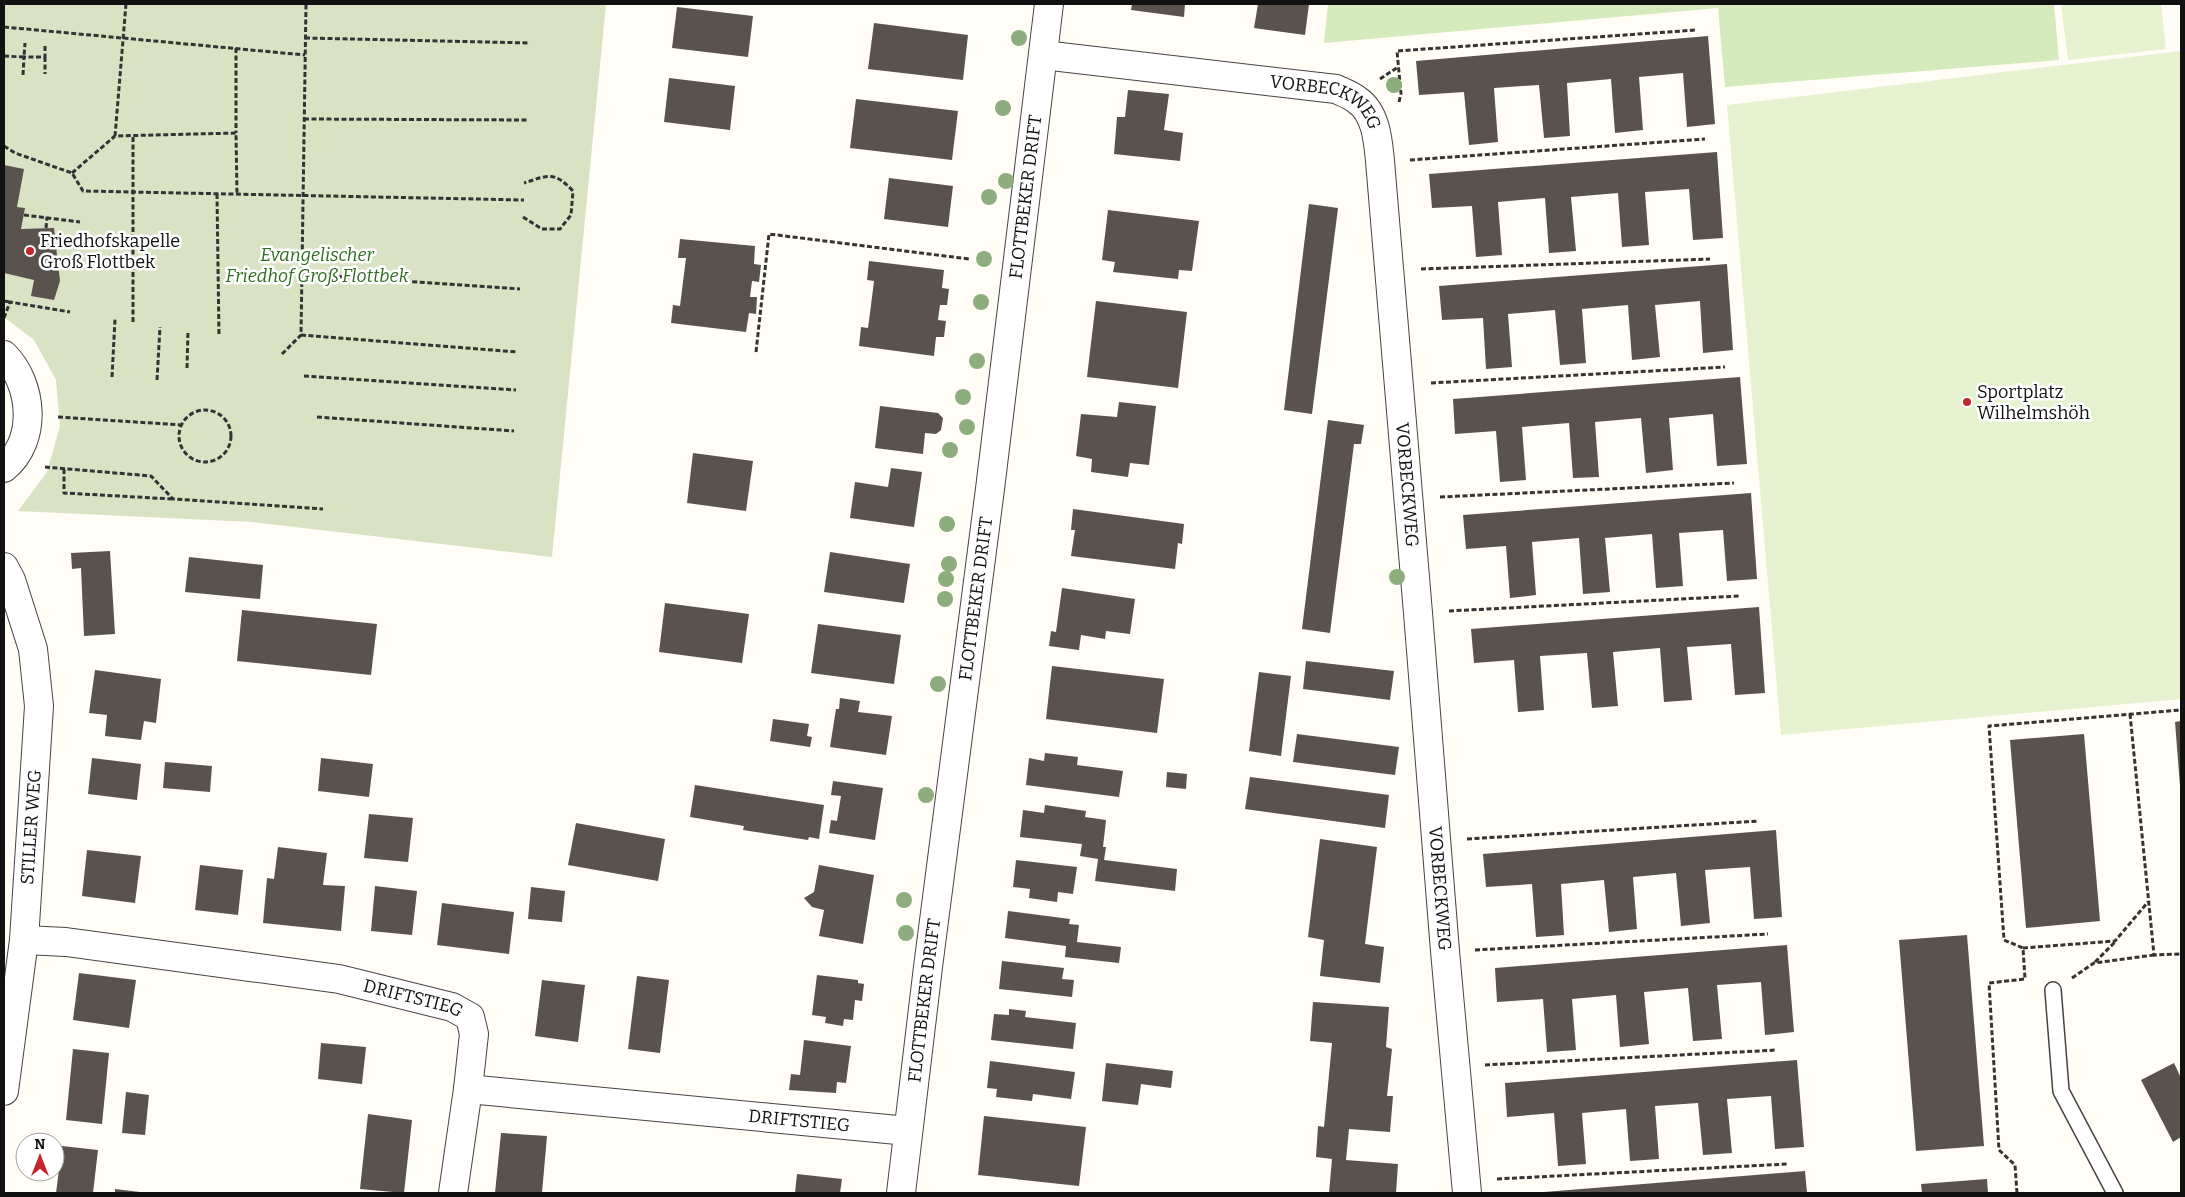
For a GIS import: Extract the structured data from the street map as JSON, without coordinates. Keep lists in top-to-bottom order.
{
  "streets": {
    "street": [
      "VORBECKWEG",
      "FLOTTBEKER DRIFT",
      "STILLER WEG",
      "DRIFTSTIEG"
    ]
  },
  "crossings": [
    ["VORBECKWEG", "FLOTTBEKER DRIFT"],
    ["FLOTTBEKER DRIFT", "DRIFTSTIEG"],
    ["STILLER WEG", "DRIFTSTIEG"]
  ],
  "parks": ["Evangelischer Friedhof Groß Flottbek"],
  "places": ["Friedhofskapelle Groß Flottbek", "Sportplatz Wilhelmshöh"],
  "north": "top"
}
